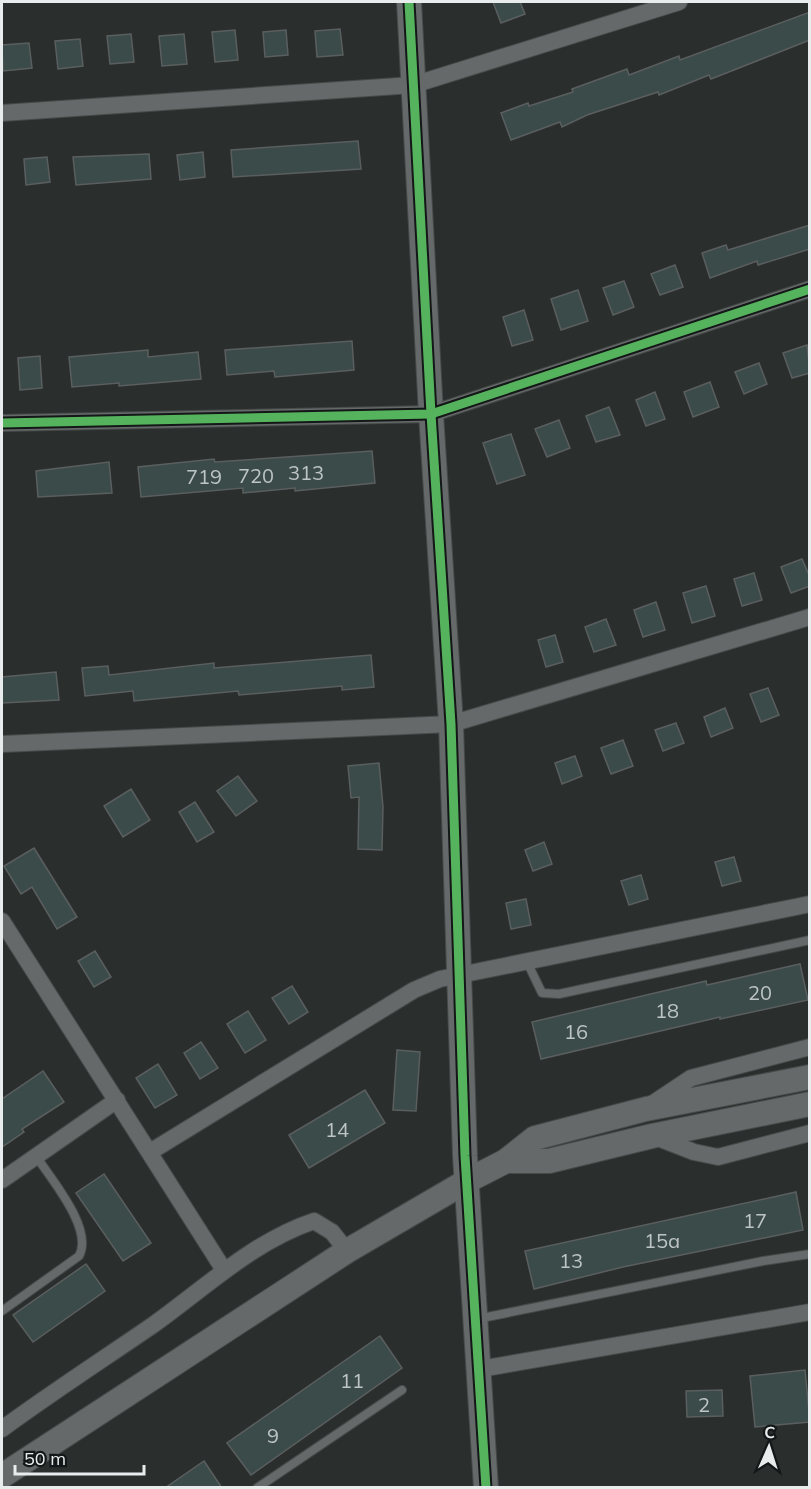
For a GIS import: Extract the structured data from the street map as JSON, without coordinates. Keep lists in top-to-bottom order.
{
  "house_numbers": [
    "313",
    "720",
    "719",
    "20",
    "18",
    "16",
    "14",
    "17",
    "15а",
    "13",
    "11",
    "2",
    "9"
  ],
  "scale_bar": "50 m",
  "north": "top"
}
